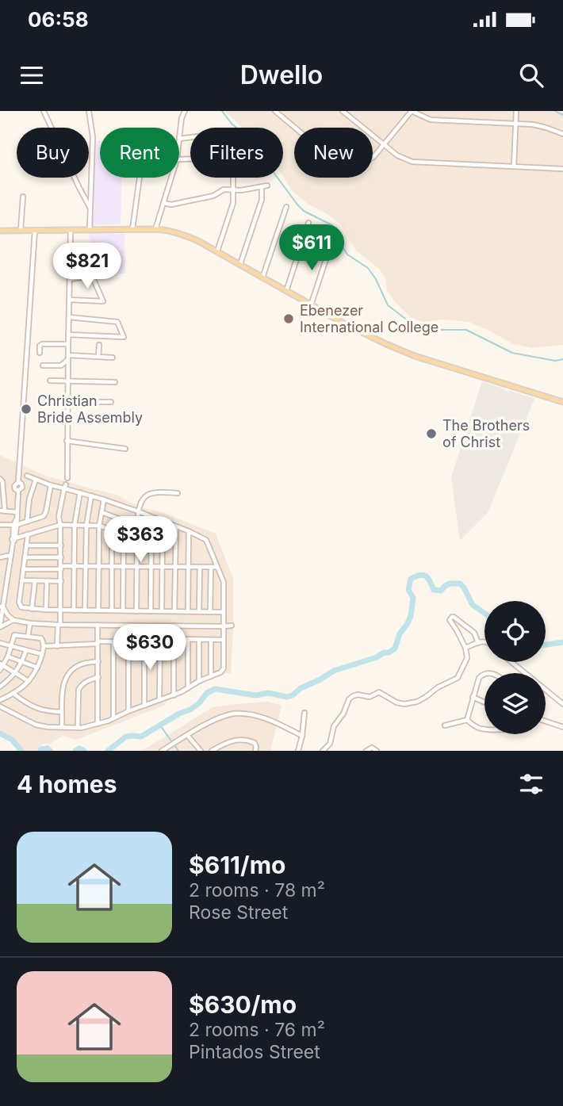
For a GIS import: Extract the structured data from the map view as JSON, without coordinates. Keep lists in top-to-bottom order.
{
  "places": ["Ebenezer International College", "Christian Bride Assembly", "The Brothers of Christ"],
  "page": {
    "status": "06:58",
    "header": "Dwello",
    "chip": [
      "Buy",
      "Rent",
      "Filters",
      "New"
    ],
    "price": [
      "$611",
      "$821",
      "$363",
      "$630"
    ],
    "heading": "4 homes",
    "list": [
      {
        "name": "$611/mo",
        "note": "2 rooms · 78 m² · Rose Street"
      },
      {
        "name": "$630/mo",
        "note": "2 rooms · 76 m² · Pintados Street"
      }
    ]
  }
}
